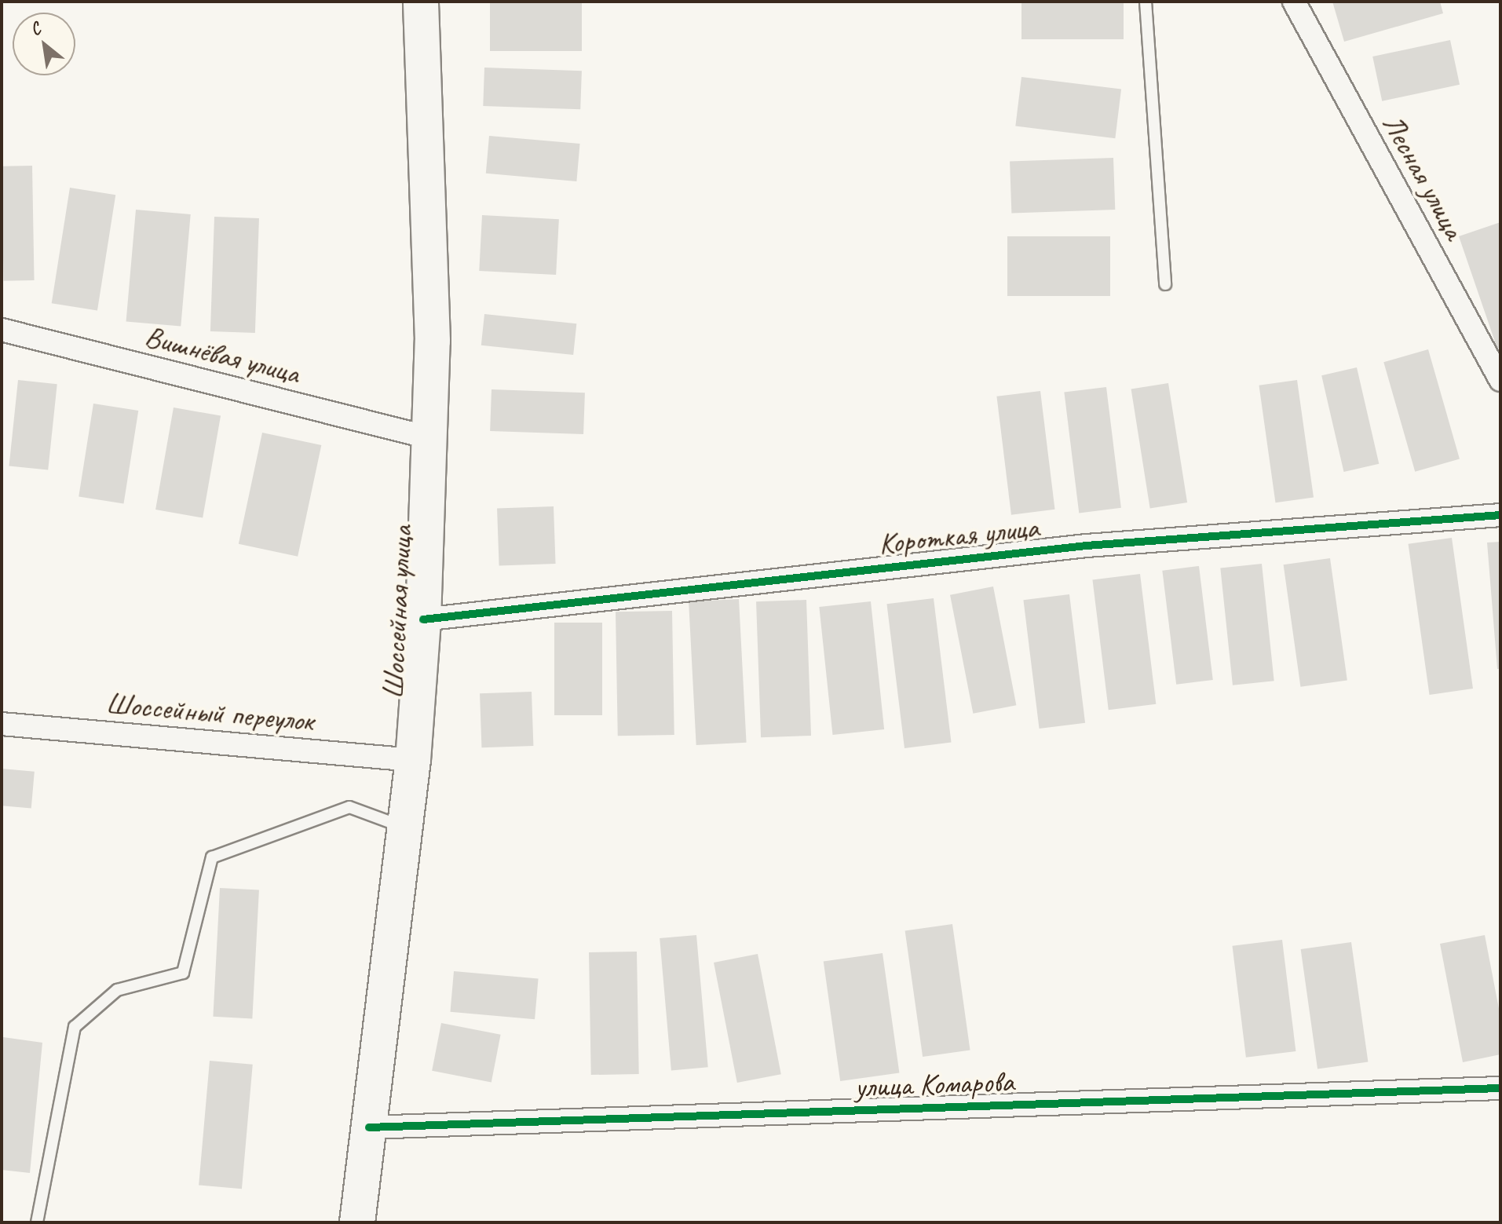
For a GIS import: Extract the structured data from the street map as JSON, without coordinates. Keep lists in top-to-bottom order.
{
  "streets": {
    "main road": ["Шоссейная улица"],
    "street": [
      "Лесная улица",
      "Вишнёвая улица",
      "Короткая улица",
      "Шоссейный переулок",
      "улица Комарова"
    ]
  },
  "crossings": [
    ["Вишнёвая улица", "Шоссейная улица"],
    ["Короткая улица", "Шоссейная улица"],
    ["Шоссейная улица", "Шоссейный переулок"],
    ["Шоссейная улица", "улица Комарова"]
  ],
  "north": "top left"
}
